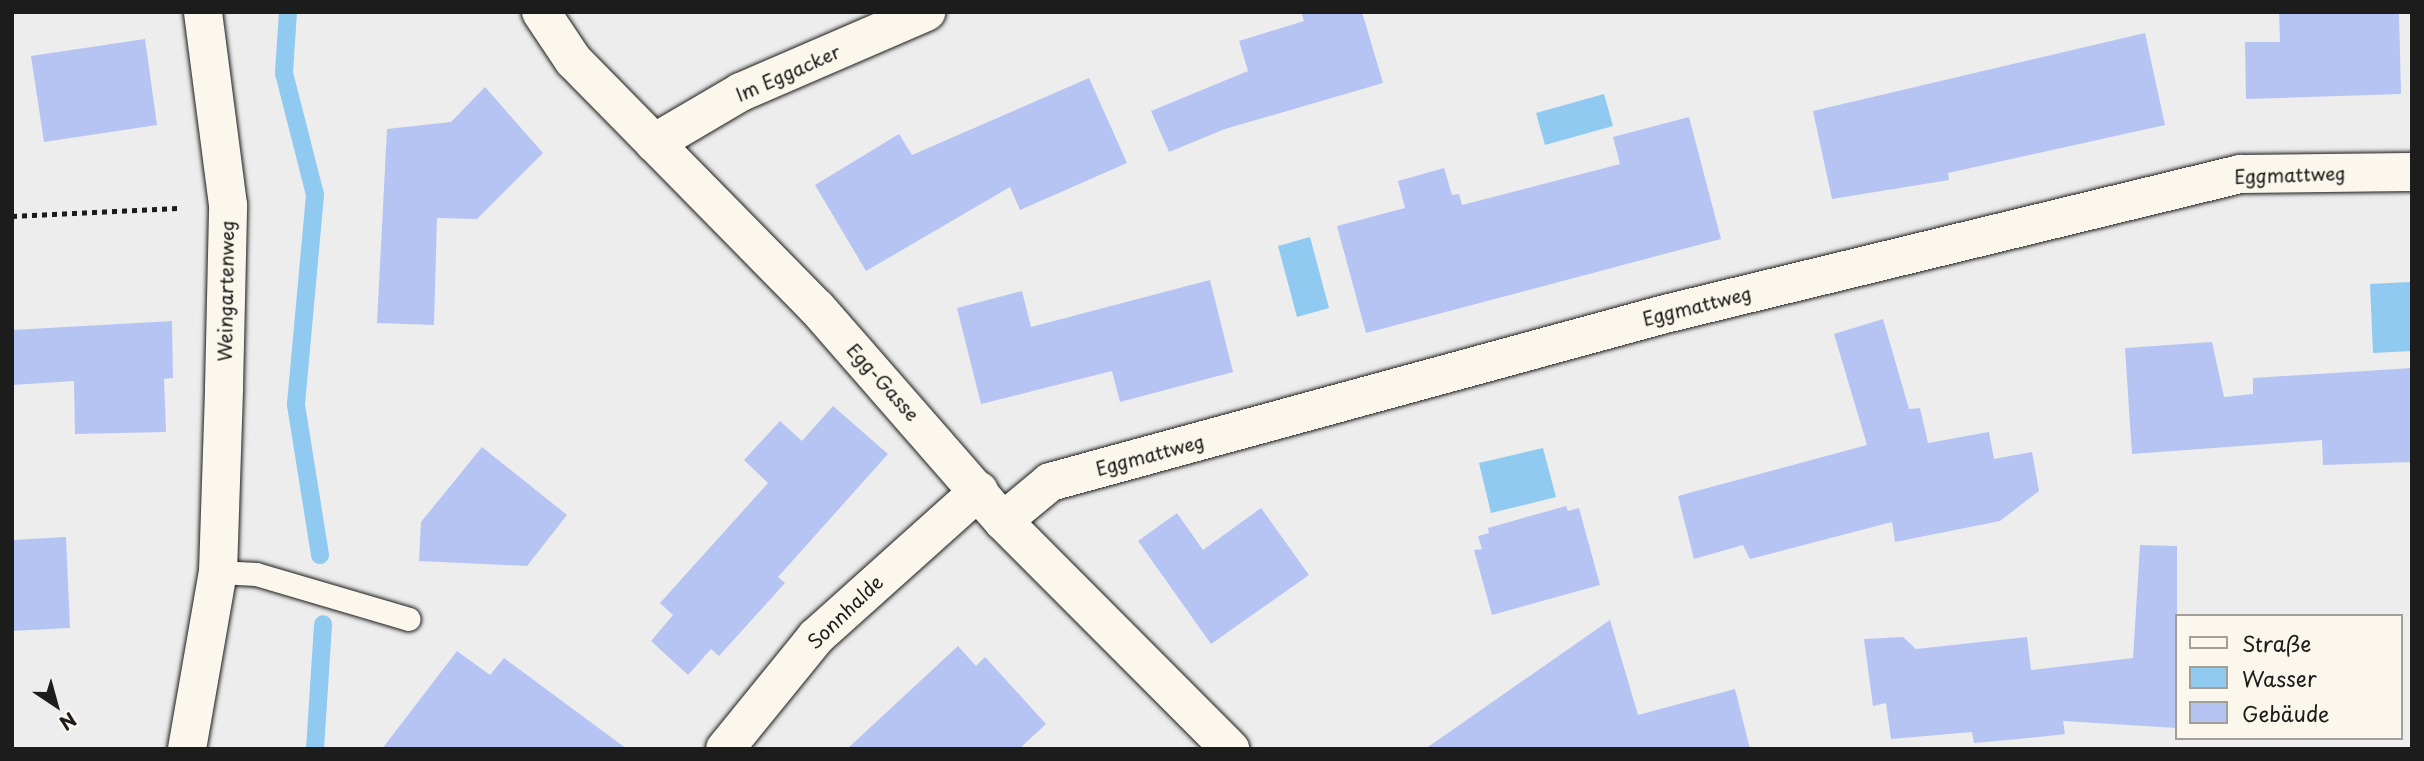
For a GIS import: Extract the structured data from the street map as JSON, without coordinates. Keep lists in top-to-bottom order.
{
  "streets": {
    "street": [
      "Im Eggacker",
      "Eggmattweg",
      "Weingartenweg",
      "Egg-Gasse",
      "Sonnhalde"
    ]
  },
  "crossings": [
    ["Im Eggacker", "Egg-Gasse"],
    ["Eggmattweg", "Egg-Gasse"],
    ["Egg-Gasse", "Sonnhalde"]
  ],
  "legend": ["Straße", "Wasser", "Gebäude"],
  "north": "bottom right"
}
